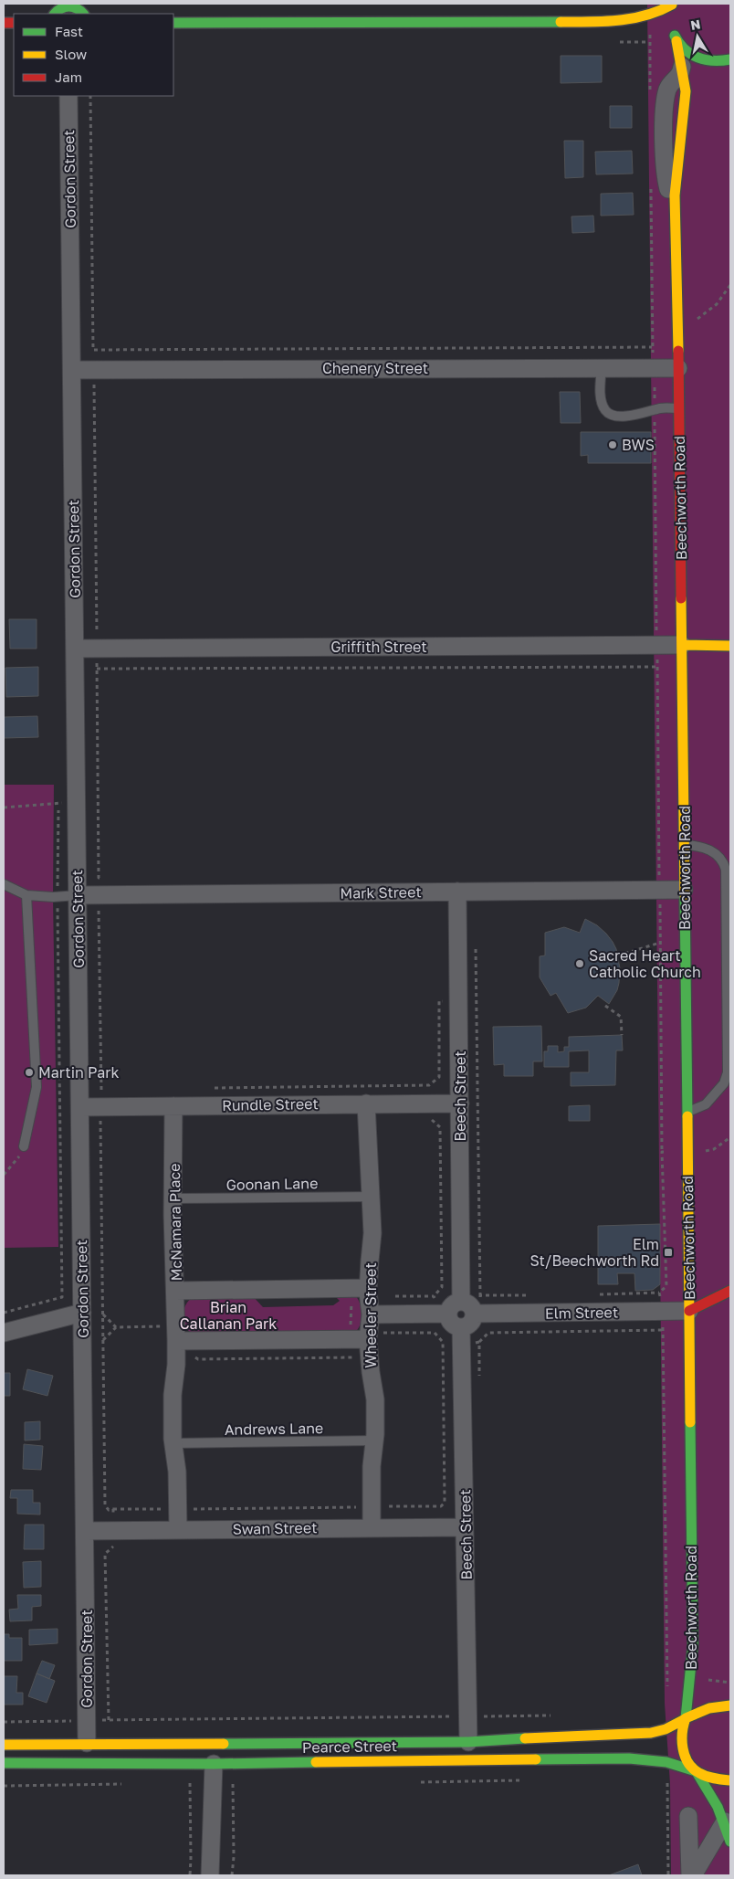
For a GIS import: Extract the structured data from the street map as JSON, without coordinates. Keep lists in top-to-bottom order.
{
  "streets": {
    "main road": ["Beechworth Road", "Pearce Street"],
    "street": [
      "Gordon Street",
      "Chenery Street",
      "Griffith Street",
      "Mark Street",
      "Beech Street",
      "Rundle Street",
      "McNamara Place",
      "Elm Street",
      "Wheeler Street",
      "Swan Street"
    ],
    "lane": ["Goonan Lane", "Andrews Lane"]
  },
  "crossings": [
    ["Gordon Street", "Chenery Street"],
    ["Gordon Street", "Griffith Street"],
    ["Gordon Street", "Mark Street"],
    ["Gordon Street", "Rundle Street"],
    ["Gordon Street", "Swan Street"],
    ["Gordon Street", "Pearce Street"],
    ["Chenery Street", "Beechworth Road"],
    ["Beechworth Road", "Griffith Street"],
    ["Beechworth Road", "Mark Street"],
    ["Beechworth Road", "Elm Street"],
    ["Beechworth Road", "Pearce Street"],
    ["Mark Street", "Beech Street"],
    ["Beech Street", "Rundle Street"],
    ["Beech Street", "Elm Street"],
    ["Beech Street", "Swan Street"],
    ["Beech Street", "Pearce Street"],
    ["Rundle Street", "McNamara Place"],
    ["Rundle Street", "Wheeler Street"],
    ["Goonan Lane", "McNamara Place"],
    ["Goonan Lane", "Wheeler Street"],
    ["McNamara Place", "Andrews Lane"],
    ["McNamara Place", "Swan Street"],
    ["Wheeler Street", "Andrews Lane"],
    ["Wheeler Street", "Swan Street"]
  ],
  "parks": ["Brian Callanan Park"],
  "places": {
    "other": ["BWS", "Sacred Heart Catholic Church", "Martin Park"],
    "transit": ["Elm St/Beechworth Rd"]
  },
  "legend": ["Fast", "Slow", "Jam"],
  "north": "top"
}
